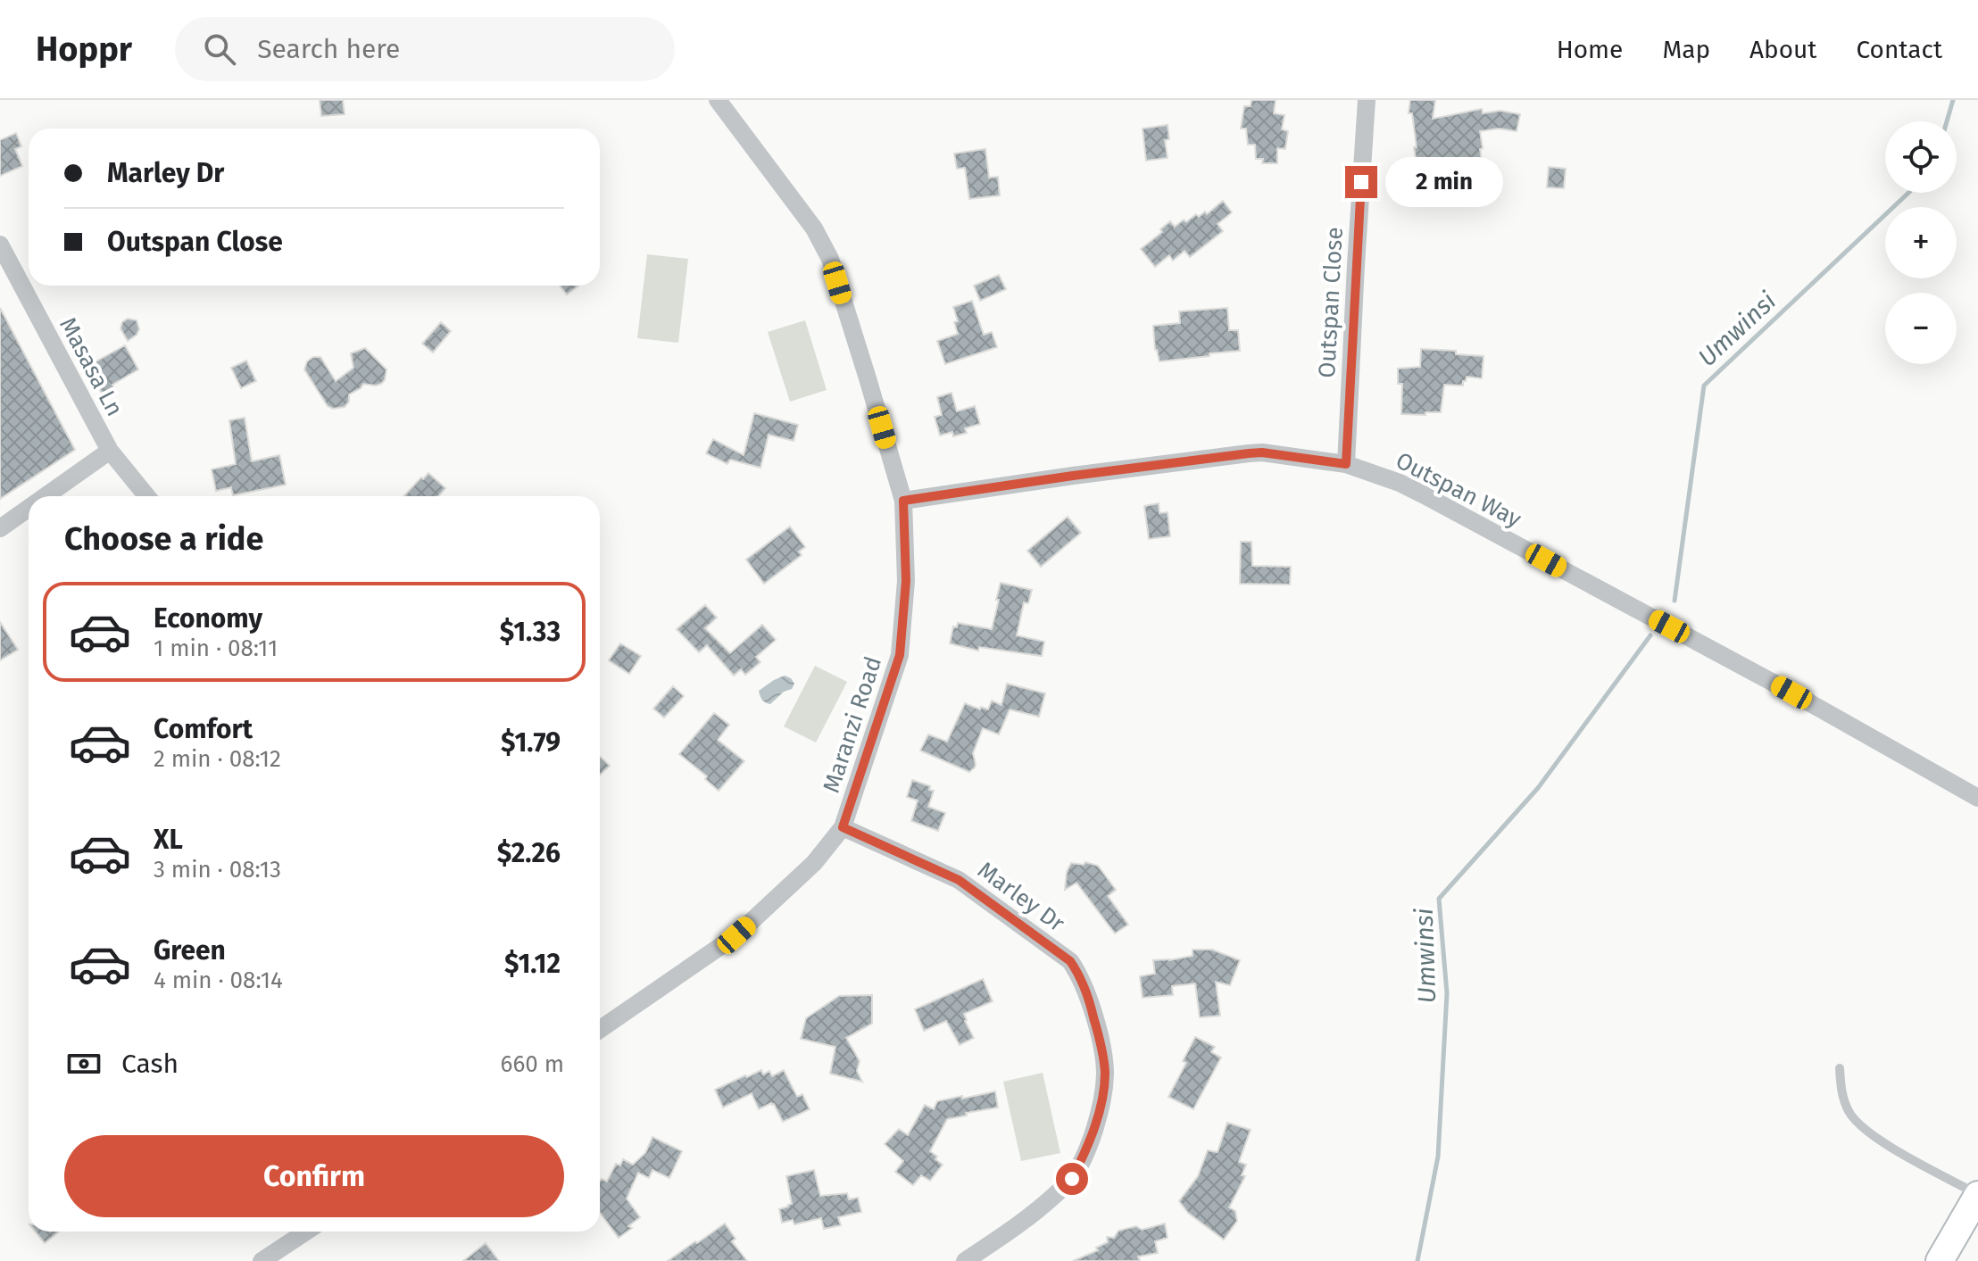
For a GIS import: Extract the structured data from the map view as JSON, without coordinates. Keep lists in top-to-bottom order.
{
  "streets": {
    "street": [
      "Outspan Close",
      "Masasa Ln",
      "Outspan Way",
      "Maranzi Road",
      "Marley Dr"
    ]
  },
  "crossings": [
    ["Outspan Close", "Outspan Way"],
    ["Outspan Way", "Maranzi Road"],
    ["Maranzi Road", "Marley Dr"]
  ],
  "water": ["Umwinsi"],
  "page": {
    "header": "Hoppr",
    "search": "Search here",
    "nav": [
      "Home",
      "Map",
      "About",
      "Contact"
    ],
    "map_buttons": ["+", "−"],
    "banner": ["Marley Dr", "Outspan Close"],
    "bubble": "2 min",
    "heading": "Choose a ride",
    "list": [
      {
        "name": "Economy",
        "note": "1 min · 08:11",
        "value": "$1.33"
      },
      {
        "name": "Comfort",
        "note": "2 min · 08:12",
        "value": "$1.79"
      },
      {
        "name": "XL",
        "note": "3 min · 08:13",
        "value": "$2.26"
      },
      {
        "name": "Green",
        "note": "4 min · 08:14",
        "value": "$1.12"
      }
    ],
    "pay": ["Cash", "660 m"],
    "buttons": "Confirm"
  }
}
